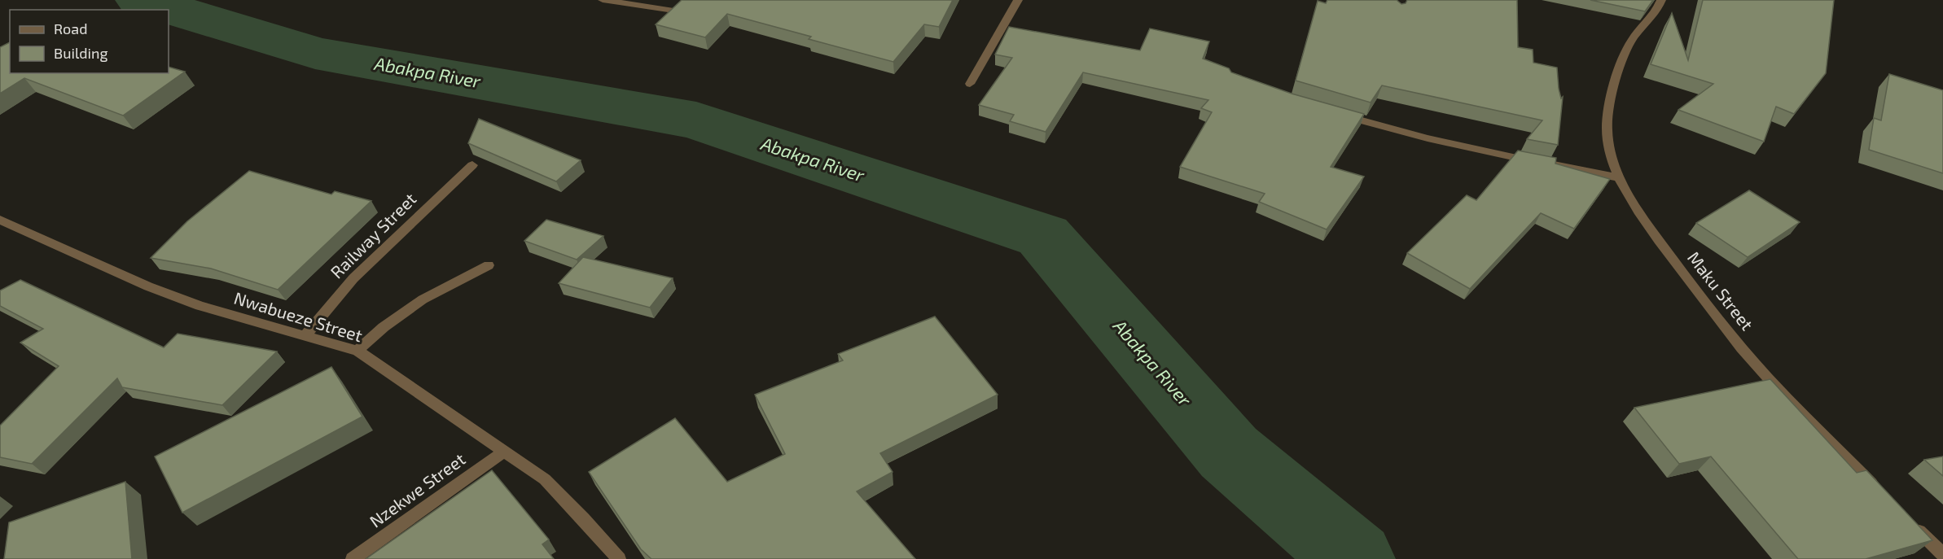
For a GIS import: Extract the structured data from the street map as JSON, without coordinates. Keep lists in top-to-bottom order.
{
  "streets": {
    "street": [
      "Railway Street",
      "Maku Street",
      "Nwabueze Street",
      "Nzekwe Street"
    ]
  },
  "crossings": [
    ["Railway Street", "Nwabueze Street"],
    ["Nwabueze Street", "Nzekwe Street"]
  ],
  "water": ["Abakpa River"],
  "legend": ["Road", "Building"]
}
